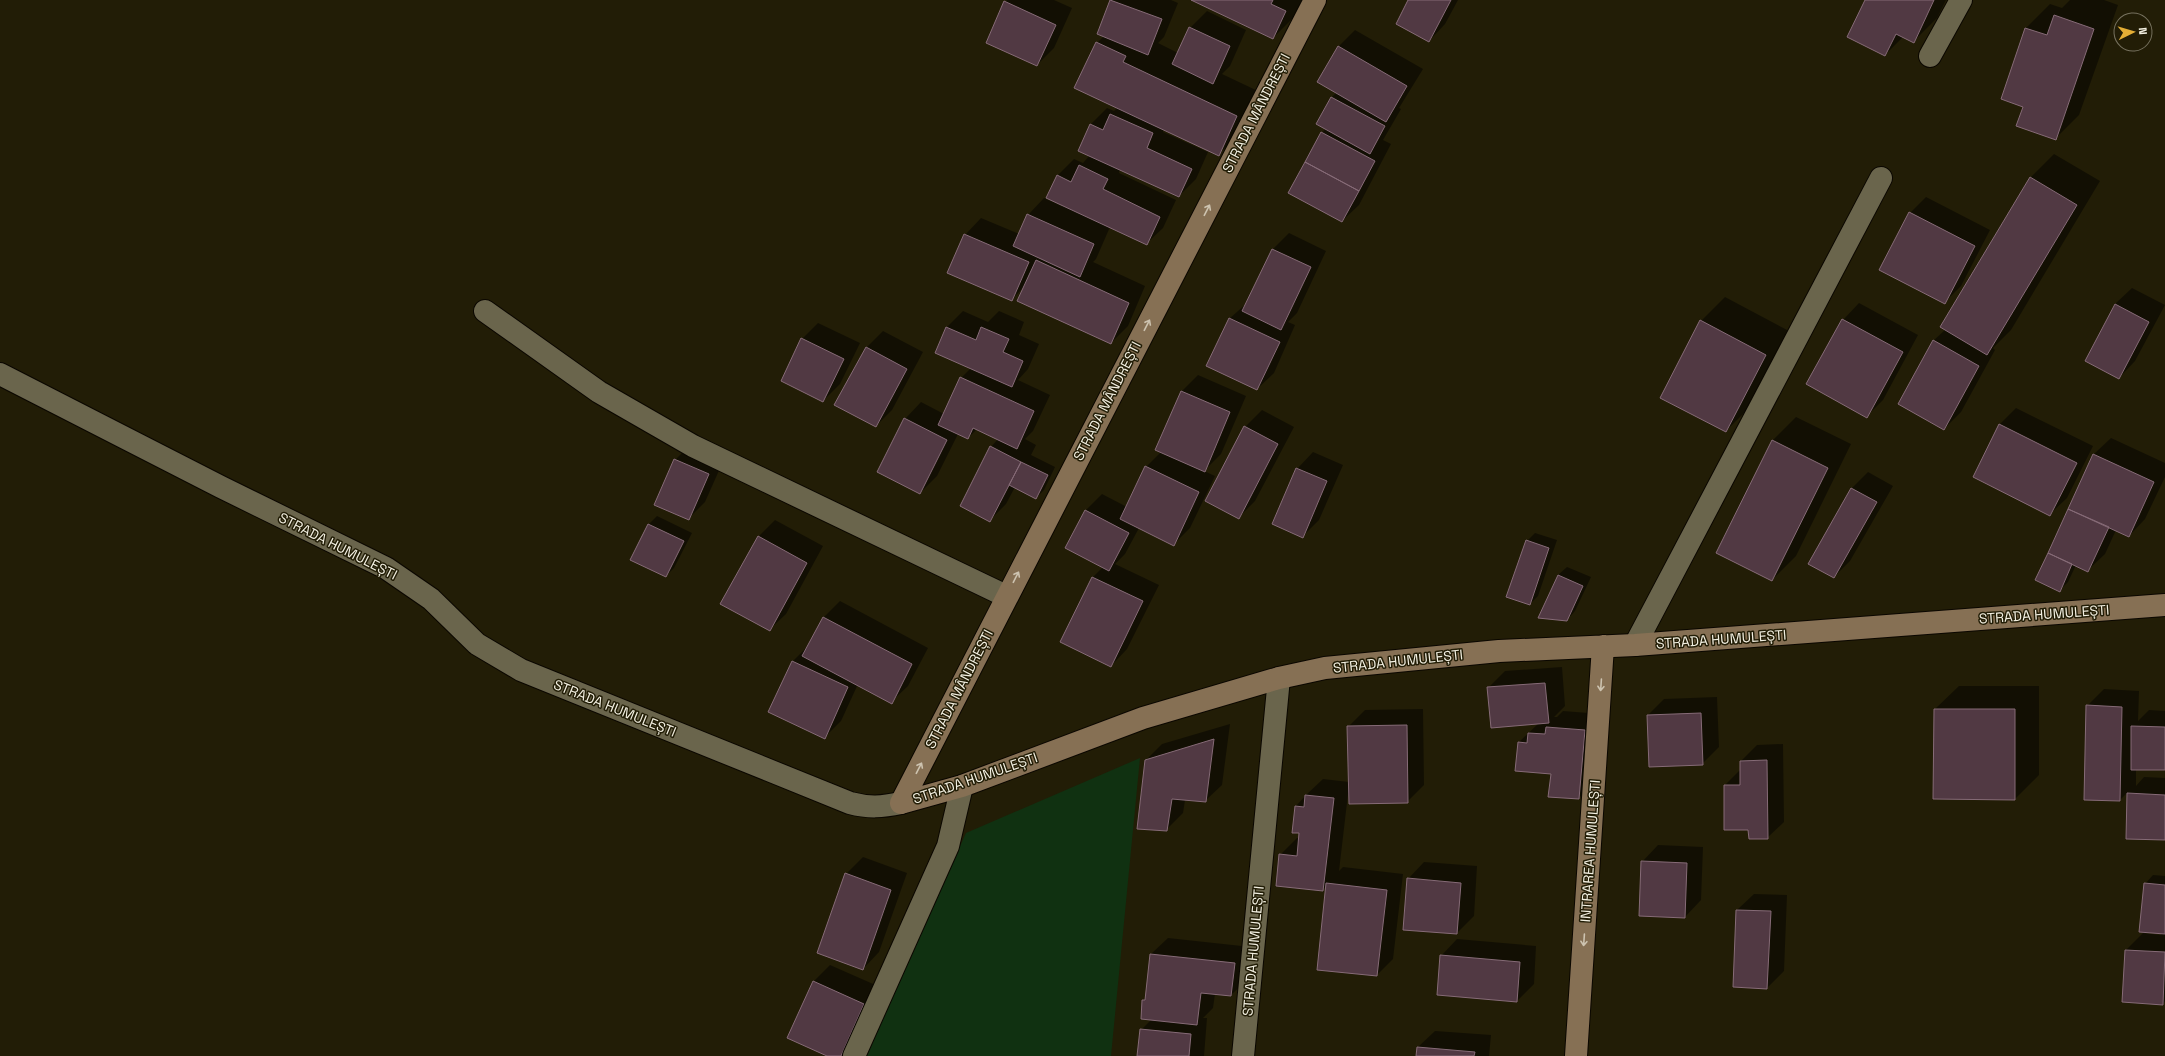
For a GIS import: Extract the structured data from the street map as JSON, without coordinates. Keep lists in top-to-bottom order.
{
  "streets": {
    "street": ["STRADA MÂNDREȘTI", "STRADA HUMULEȘTI", "INTRAREA HUMULEȘTI"]
  },
  "crossings": [
    ["STRADA MÂNDREȘTI", "STRADA HUMULEȘTI"],
    ["STRADA HUMULEȘTI", "INTRAREA HUMULEȘTI"]
  ],
  "one_way": ["STRADA MÂNDREȘTI", "INTRAREA HUMULEȘTI"],
  "north": "right"
}
